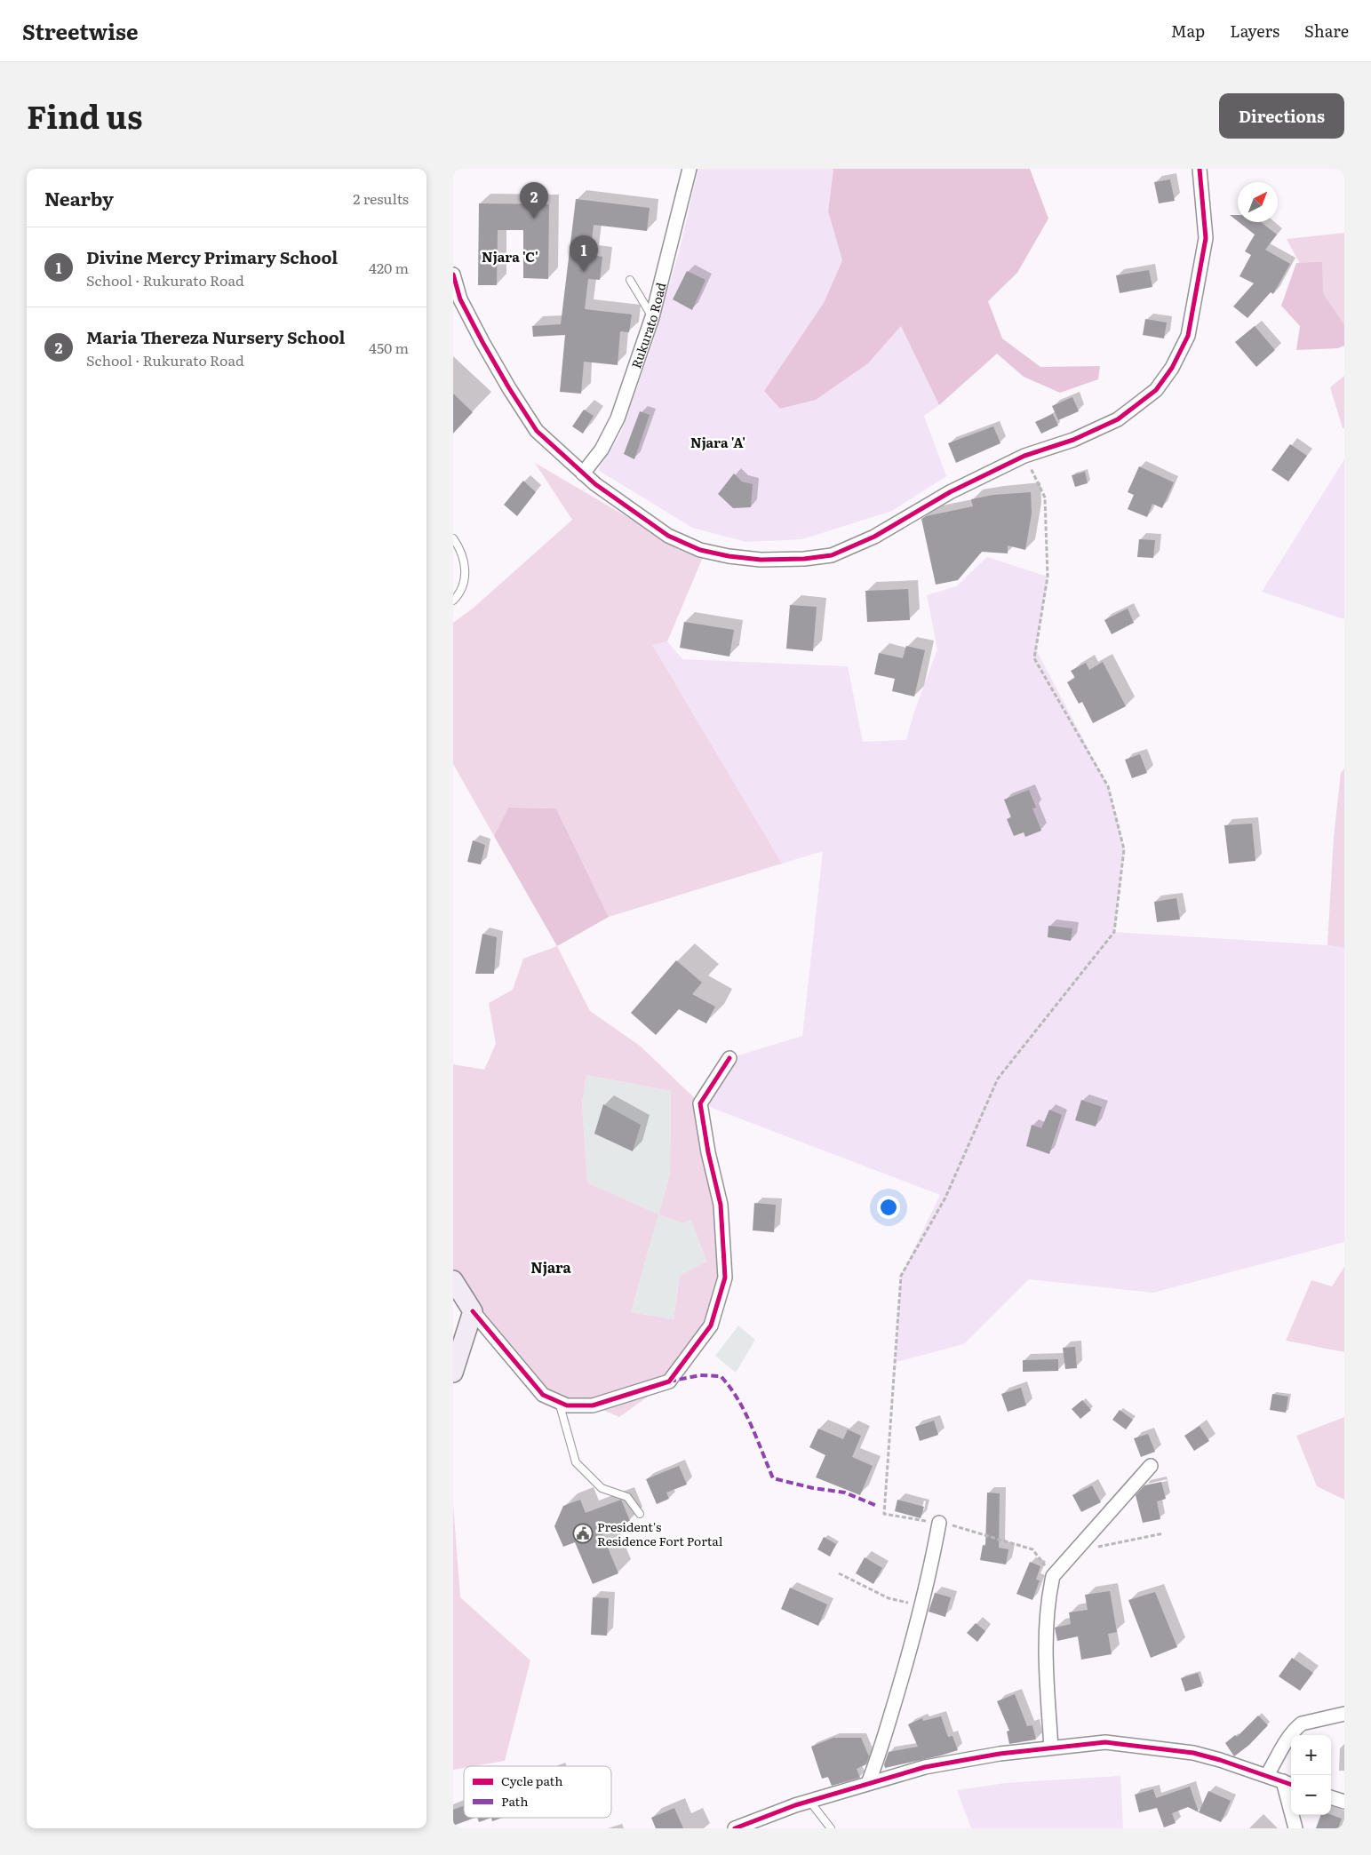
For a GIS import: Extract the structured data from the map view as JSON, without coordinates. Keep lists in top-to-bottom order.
{
  "streets": {
    "street": ["Rukurato Road"]
  },
  "districts": ["Njara 'C'", "Njara 'A'", "Njara"],
  "places": {
    "public building": ["President's Residence Fort Portal"]
  },
  "legend": ["Cycle path", "Path"],
  "north": "top right",
  "page": {
    "header": "Streetwise",
    "nav": ["Map", "Layers", "Share"],
    "title": "Find us",
    "buttons": "Directions",
    "heading": ["Nearby", "2 results"],
    "pins": ["2", "1"],
    "list": [
      {
        "mark": "1",
        "name": "Divine Mercy Primary School",
        "note": "School · Rukurato Road",
        "value": "420 m"
      },
      {
        "mark": "2",
        "name": "Maria Thereza Nursery School",
        "note": "School · Rukurato Road",
        "value": "450 m"
      }
    ],
    "map_buttons": ["+", "−"]
  }
}
